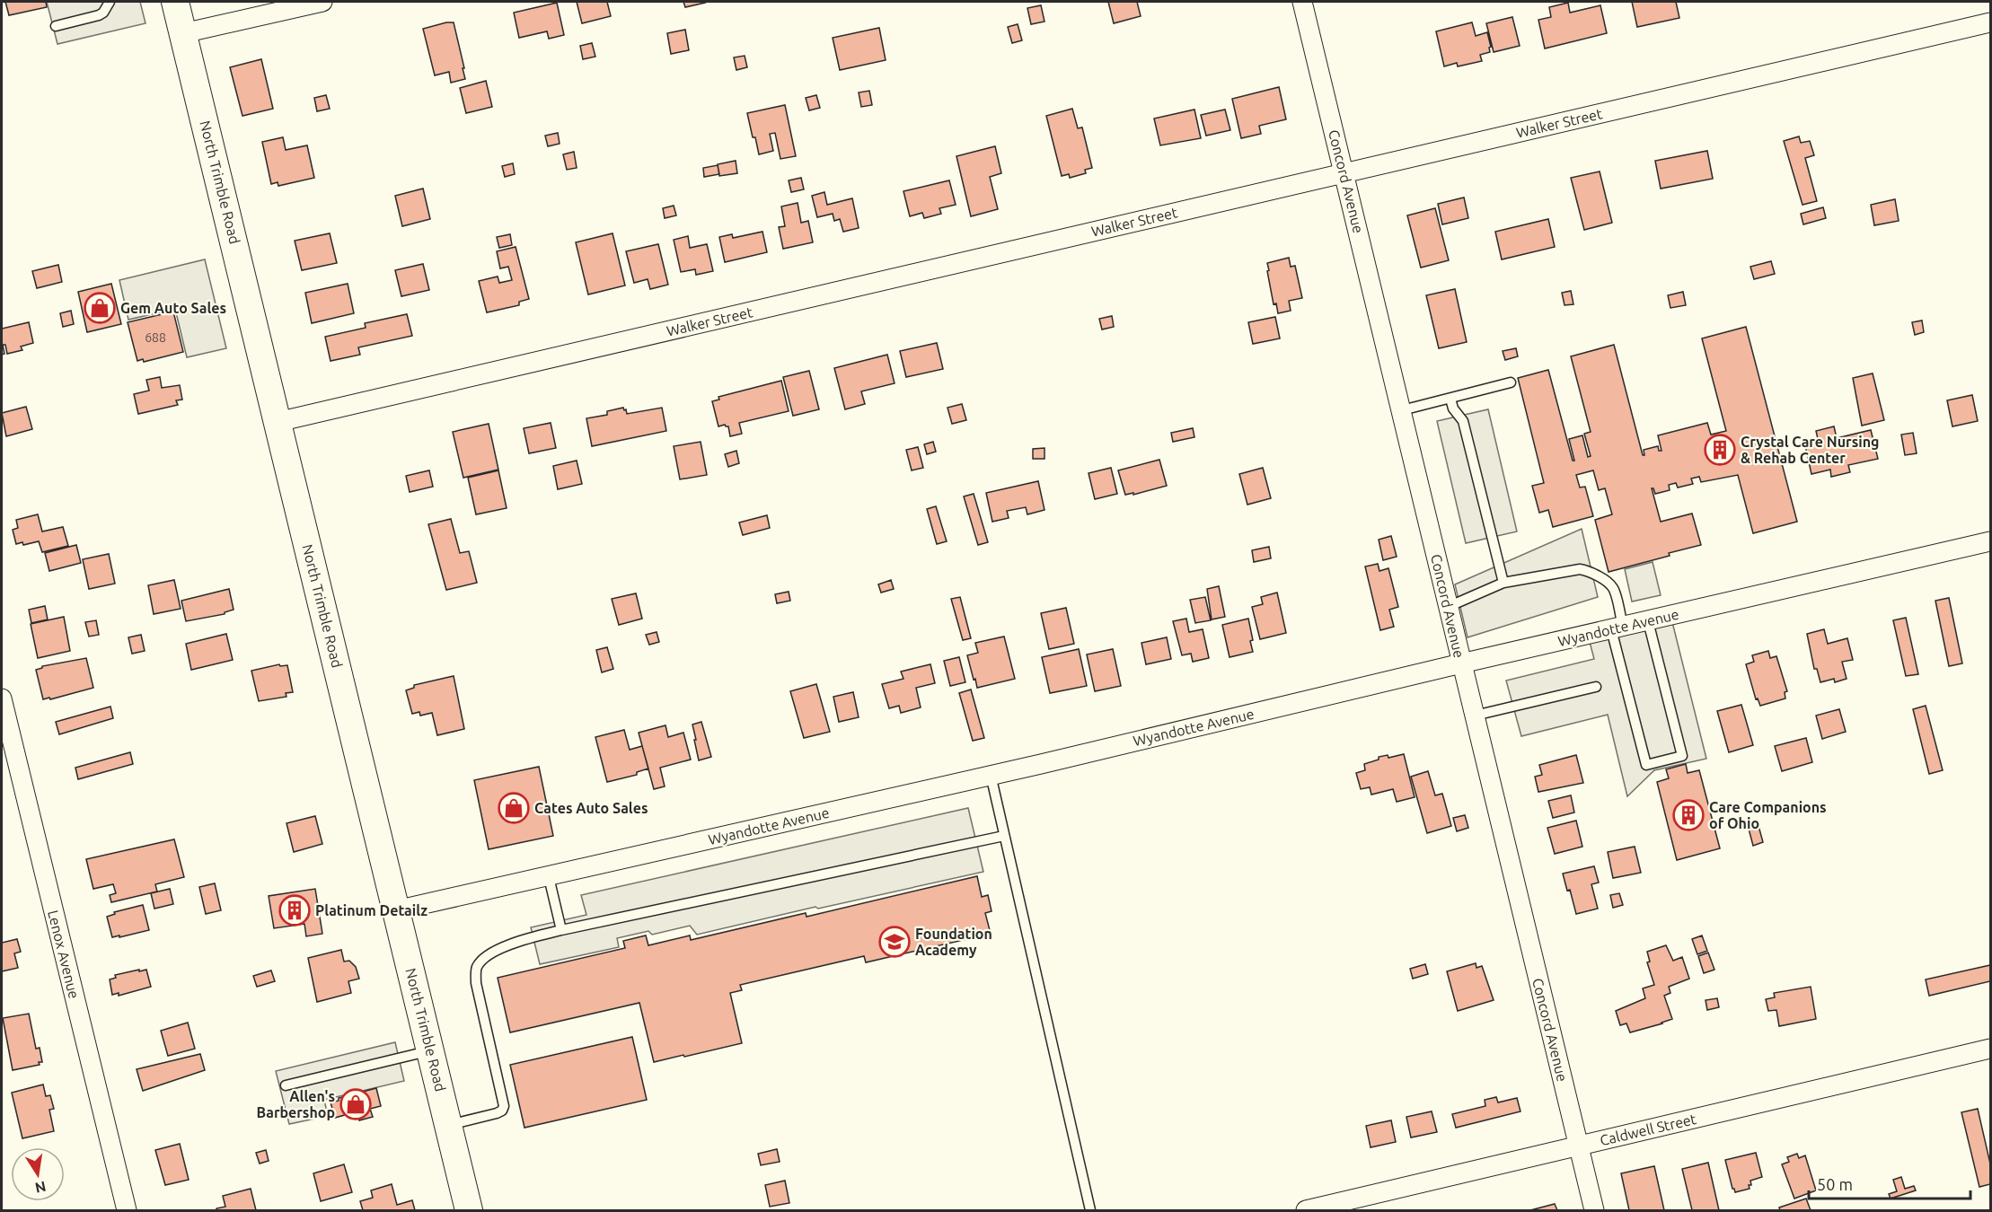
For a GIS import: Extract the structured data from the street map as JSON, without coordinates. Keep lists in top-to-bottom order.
{
  "streets": {
    "main road": ["North Trimble Road"],
    "street": [
      "Walker Street",
      "Concord Avenue",
      "Wyandotte Avenue",
      "Lenox Avenue",
      "Caldwell Street"
    ]
  },
  "crossings": [
    ["Walker Street", "Concord Avenue"],
    ["Walker Street", "North Trimble Road"],
    ["Concord Avenue", "Wyandotte Avenue"],
    ["Concord Avenue", "Caldwell Street"],
    ["North Trimble Road", "Wyandotte Avenue"]
  ],
  "places": {
    "shop": ["Gem Auto Sales", "Cates Auto Sales", "Allen's Barbershop"],
    "building": ["Crystal Care Nursing & Rehab Center", "Care Companions of Ohio", "Platinum Detailz"],
    "school or university": ["Foundation Academy"]
  },
  "house_numbers": ["688"],
  "scale_bar": "50 m",
  "north": "bottom"
}
